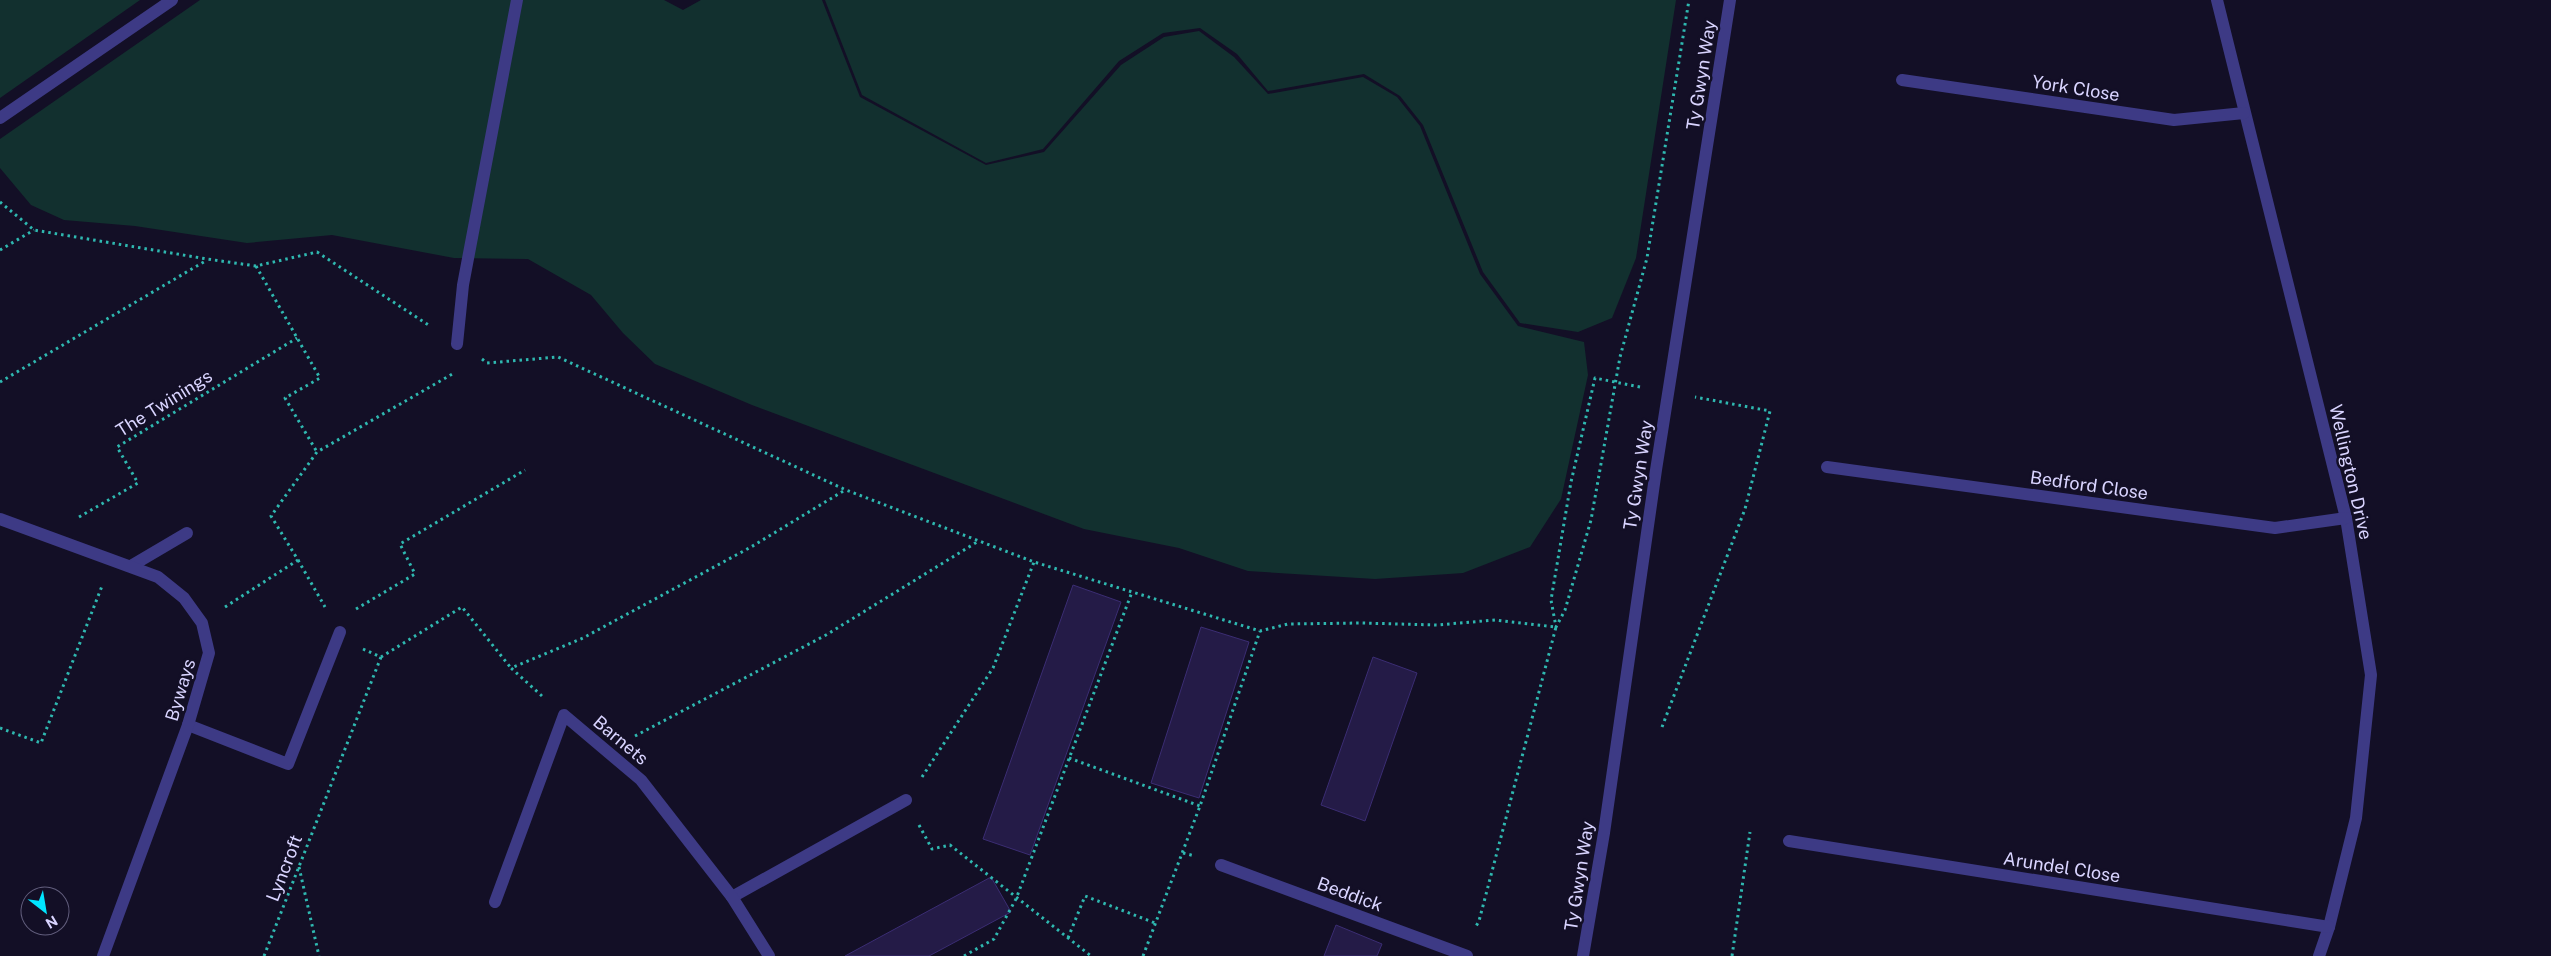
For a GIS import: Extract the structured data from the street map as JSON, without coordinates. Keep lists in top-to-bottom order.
{
  "streets": {
    "street": [
      "Ty Gwyn Way",
      "York Close",
      "Wellington Drive",
      "Bedford Close",
      "Byways",
      "Barnets",
      "Arundel Close",
      "Beddick"
    ],
    "path": ["The Twinings", "Lyncroft"]
  },
  "crossings": [
    ["York Close", "Wellington Drive"],
    ["The Twinings", "Byways"],
    ["Wellington Drive", "Bedford Close"],
    ["Wellington Drive", "Arundel Close"]
  ],
  "north": "bottom right"
}
